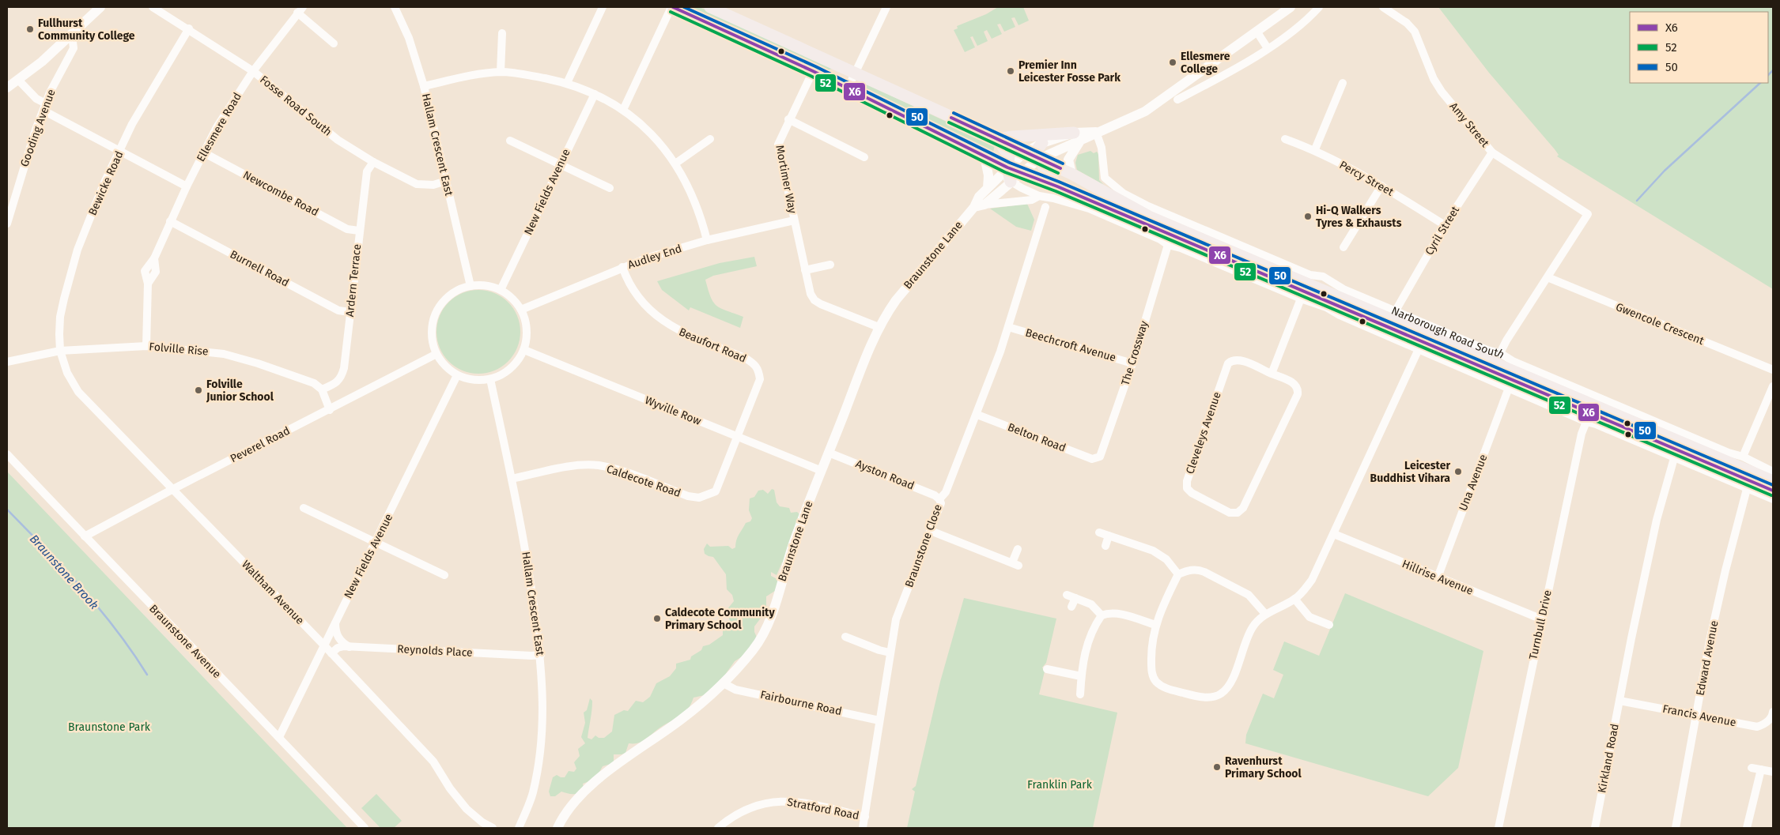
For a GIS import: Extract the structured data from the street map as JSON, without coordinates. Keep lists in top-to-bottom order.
{
  "streets": {
    "main road": ["Narborough Road South"],
    "street": [
      "Fosse Road South",
      "Amy Street",
      "Ellesmere Road",
      "Gooding Avenue",
      "Hallam Crescent East",
      "Percy Street",
      "Mortimer Way",
      "Bewicke Road",
      "New Fields Avenue",
      "Newcombe Road",
      "Cyril Street",
      "Braunstone Lane",
      "Audley End",
      "Burnell Road",
      "Ardern Terrace",
      "Gwencole Crescent",
      "Beaufort Road",
      "Beechcroft Avenue",
      "Folville Rise",
      "The Crossway",
      "Wyville Row",
      "Cleveleys Avenue",
      "Belton Road",
      "Peverel Road",
      "Ayston Road",
      "Caldecote Road",
      "Una Avenue",
      "Braunstone Close",
      "Hillrise Avenue",
      "Waltham Avenue",
      "Turnbull Drive",
      "Braunstone Avenue",
      "Reynolds Place",
      "Edward Avenue",
      "Fairbourne Road",
      "Francis Avenue",
      "Kirkland Road",
      "Stratford Road"
    ]
  },
  "crossings": [
    ["Fosse Road South", "Ellesmere Road"],
    ["Fosse Road South", "Hallam Crescent East"],
    ["Fosse Road South", "Bewicke Road"],
    ["Fosse Road South", "Ardern Terrace"],
    ["Amy Street", "Cyril Street"],
    ["Amy Street", "Gwencole Crescent"],
    ["Ellesmere Road", "Newcombe Road"],
    ["Ellesmere Road", "Burnell Road"],
    ["Ellesmere Road", "Folville Rise"],
    ["Hallam Crescent East", "New Fields Avenue"],
    ["Hallam Crescent East", "Audley End"],
    ["Hallam Crescent East", "Wyville Row"],
    ["Hallam Crescent East", "Peverel Road"],
    ["Hallam Crescent East", "Caldecote Road"],
    ["Hallam Crescent East", "Reynolds Place"],
    ["Percy Street", "Cyril Street"],
    ["Mortimer Way", "Braunstone Lane"],
    ["Mortimer Way", "Audley End"],
    ["Bewicke Road", "Folville Rise"],
    ["Bewicke Road", "Waltham Avenue"],
    ["New Fields Avenue", "Audley End"],
    ["New Fields Avenue", "Wyville Row"],
    ["New Fields Avenue", "Peverel Road"],
    ["New Fields Avenue", "Waltham Avenue"],
    ["New Fields Avenue", "Braunstone Avenue"],
    ["Newcombe Road", "Ardern Terrace"],
    ["Cyril Street", "Narborough Road South"],
    ["Braunstone Lane", "Narborough Road South"],
    ["Braunstone Lane", "Wyville Row"],
    ["Braunstone Lane", "Ayston Road"],
    ["Braunstone Lane", "Fairbourne Road"],
    ["Audley End", "Beaufort Road"],
    ["Audley End", "Wyville Row"],
    ["Audley End", "Peverel Road"],
    ["Burnell Road", "Ardern Terrace"],
    ["Ardern Terrace", "Folville Rise"],
    ["Narborough Road South", "The Crossway"],
    ["Narborough Road South", "Una Avenue"],
    ["Narborough Road South", "Turnbull Drive"],
    ["Narborough Road South", "Edward Avenue"],
    ["Narborough Road South", "Kirkland Road"],
    ["Beaufort Road", "Wyville Row"],
    ["Beaufort Road", "Caldecote Road"],
    ["Beechcroft Avenue", "The Crossway"],
    ["Beechcroft Avenue", "Braunstone Close"],
    ["Folville Rise", "Waltham Avenue"],
    ["The Crossway", "Belton Road"],
    ["Wyville Row", "Peverel Road"],
    ["Wyville Row", "Caldecote Road"],
    ["Belton Road", "Braunstone Close"],
    ["Peverel Road", "Waltham Avenue"],
    ["Peverel Road", "Braunstone Avenue"],
    ["Ayston Road", "Braunstone Close"],
    ["Una Avenue", "Hillrise Avenue"],
    ["Braunstone Close", "Fairbourne Road"],
    ["Braunstone Close", "Stratford Road"],
    ["Hillrise Avenue", "Turnbull Drive"],
    ["Waltham Avenue", "Reynolds Place"],
    ["Edward Avenue", "Francis Avenue"],
    ["Francis Avenue", "Kirkland Road"]
  ],
  "water": ["Braunstone Brook"],
  "parks": ["Braunstone Park", "Franklin Park"],
  "places": [
    "Fullhurst Community College",
    "Ellesmere College",
    "Premier Inn Leicester Fosse Park",
    "Hi-Q Walkers Tyres & Exhausts",
    "Folville Junior School",
    "Leicester Buddhist Vihara",
    "Caldecote Community Primary School",
    "Ravenhurst Primary School"
  ],
  "lines": ["transit line X6", "transit line 50", "transit line 52"],
  "legend": ["X6", "52", "50"]
}
